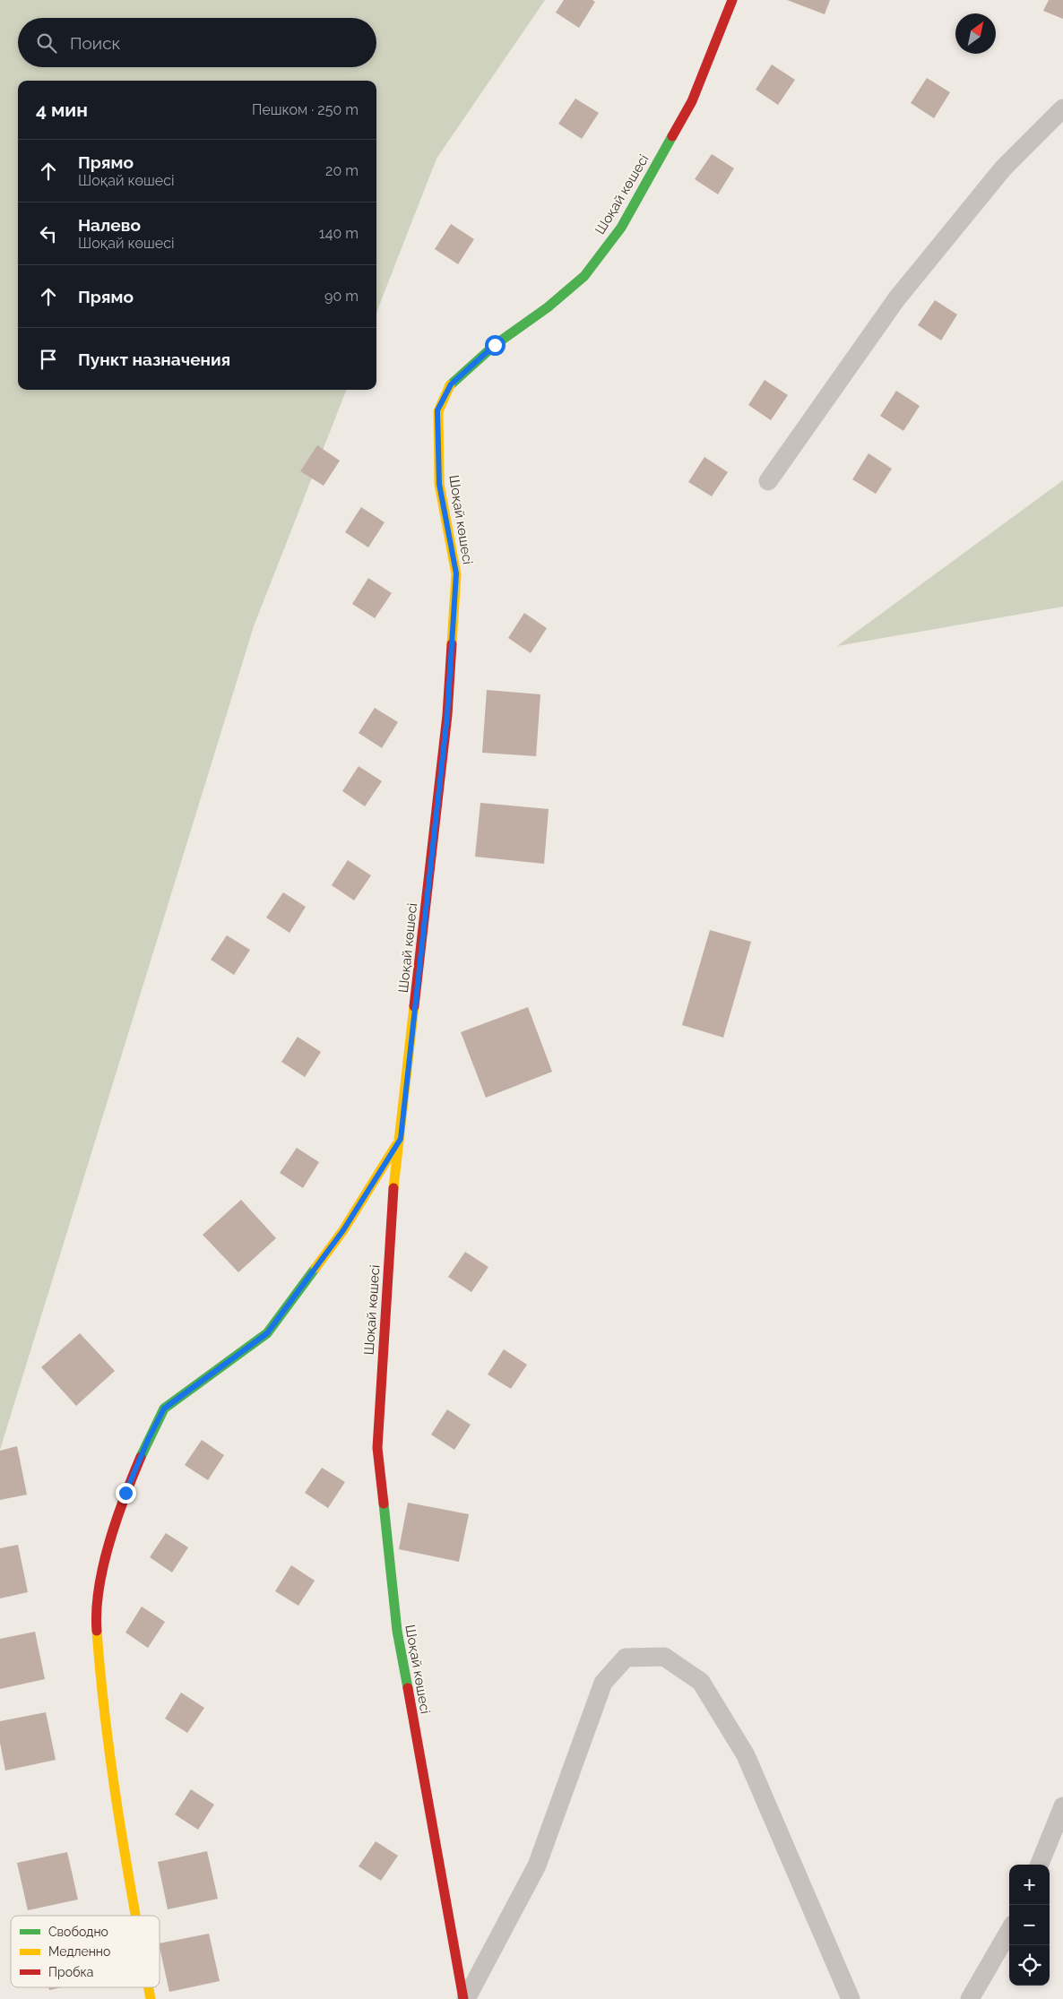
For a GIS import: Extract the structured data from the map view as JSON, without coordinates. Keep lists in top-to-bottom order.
{
  "streets": {
    "street": ["Шоқай көшесі"]
  },
  "legend": ["Свободно", "Медленно", "Пробка"],
  "north": "top right",
  "page": {
    "search": "Поиск",
    "heading": ["4 мин", "Пешком · 250 m"],
    "list": [
      ["Прямо", "Шоқай көшесі", "20 m"],
      ["Налево", "Шоқай көшесі", "140 m"],
      ["Прямо", "90 m"],
      "Пункт назначения"
    ],
    "map_buttons": ["+", "−"]
  }
}
